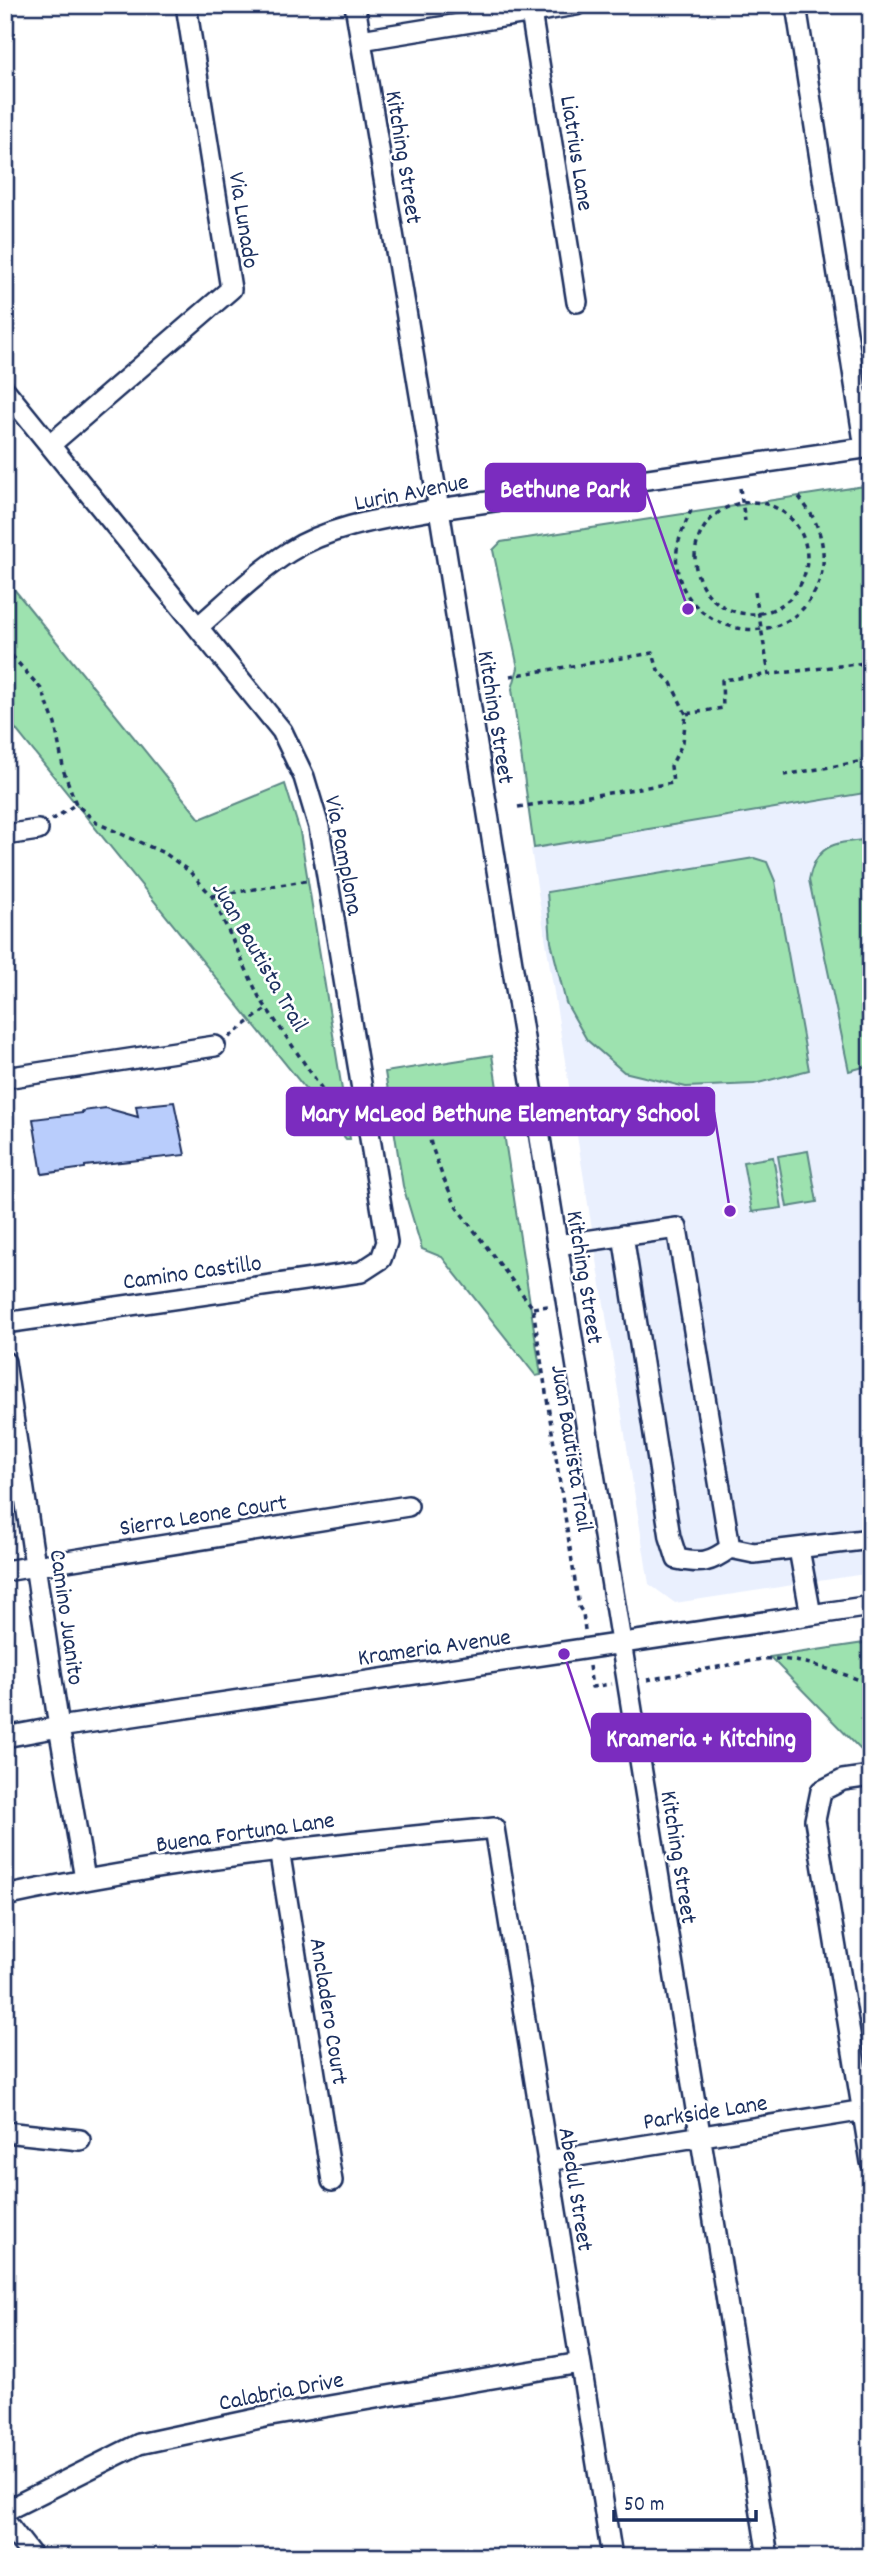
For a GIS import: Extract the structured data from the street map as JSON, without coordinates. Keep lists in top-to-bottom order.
{
  "streets": {
    "street": [
      "Liatrius Lane",
      "Kitching Street",
      "Via Lunado",
      "Lurin Avenue",
      "Via Pamplona",
      "Camino Castillo",
      "Sierra Leone Court",
      "Camino Juanito",
      "Krameria Avenue",
      "Buena Fortuna Lane",
      "Ancladero Court",
      "Parkside Lane",
      "Abedul Street",
      "Calabria Drive"
    ],
    "path": ["Juan Bautista Trail"]
  },
  "crossings": [
    ["Kitching Street", "Lurin Avenue"],
    ["Kitching Street", "Krameria Avenue"],
    ["Kitching Street", "Parkside Lane"],
    ["Via Lunado", "Via Pamplona"],
    ["Lurin Avenue", "Via Pamplona"],
    ["Via Pamplona", "Juan Bautista Trail"],
    ["Via Pamplona", "Camino Castillo"],
    ["Sierra Leone Court", "Camino Juanito"],
    ["Camino Juanito", "Krameria Avenue"],
    ["Camino Juanito", "Buena Fortuna Lane"],
    ["Buena Fortuna Lane", "Ancladero Court"],
    ["Buena Fortuna Lane", "Abedul Street"],
    ["Parkside Lane", "Abedul Street"],
    ["Abedul Street", "Calabria Drive"]
  ],
  "places": ["Bethune Park", "Mary McLeod Bethune Elementary School", "Krameria + Kitching"],
  "scale_bar": "50 m"
}
